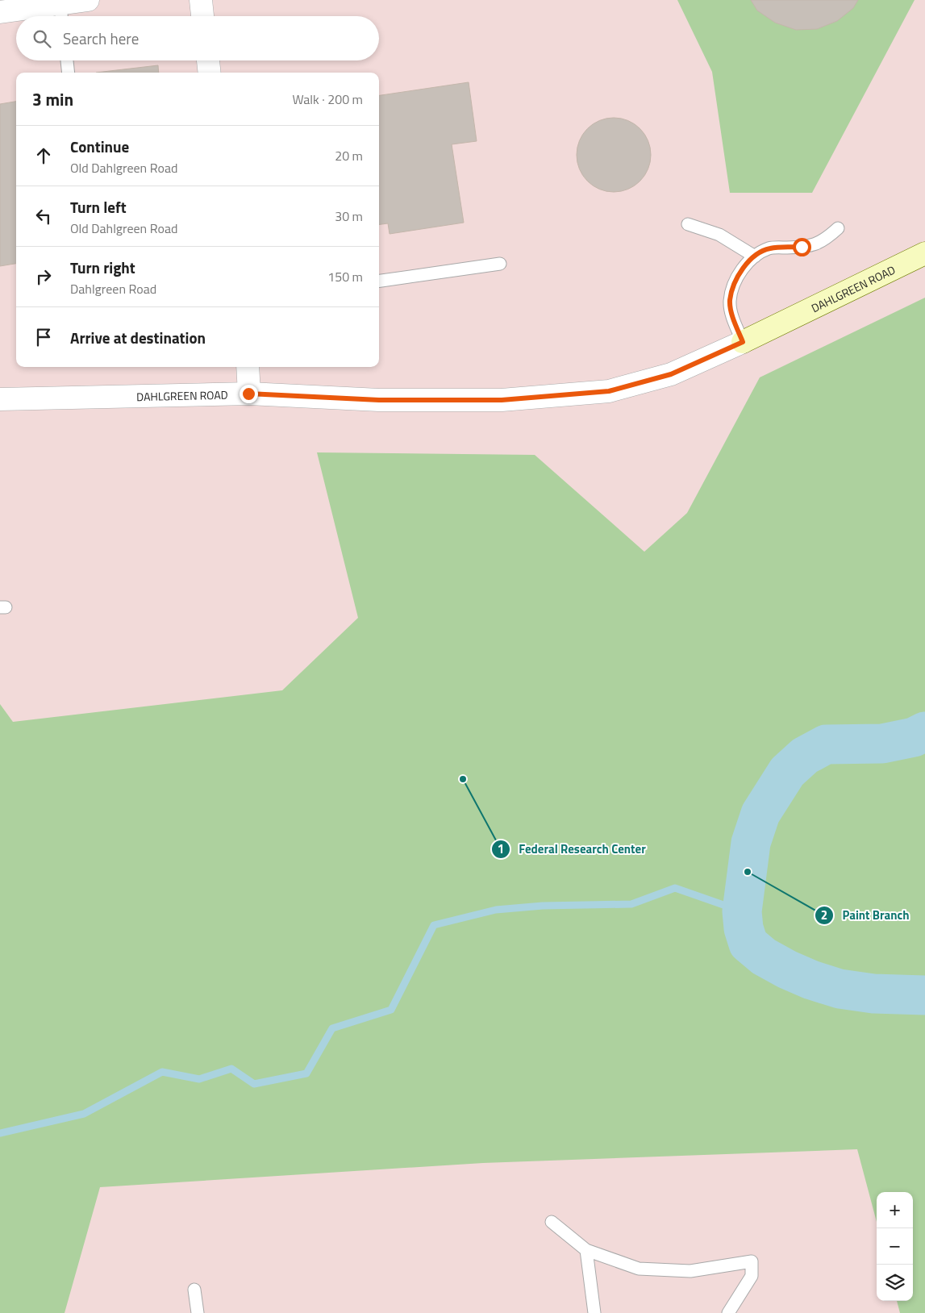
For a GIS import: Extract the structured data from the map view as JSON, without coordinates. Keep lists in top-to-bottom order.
{
  "streets": {
    "street": ["DAHLGREEN ROAD"]
  },
  "places": ["Federal Research Center", "Paint Branch"],
  "page": {
    "search": "Search here",
    "heading": ["3 min", "Walk · 200 m"],
    "list": [
      ["Continue", "Old Dahlgreen Road", "20 m"],
      ["Turn left", "Old Dahlgreen Road", "30 m"],
      ["Turn right", "Dahlgreen Road", "150 m"],
      "Arrive at destination"
    ],
    "map_buttons": ["+", "−"]
  }
}
